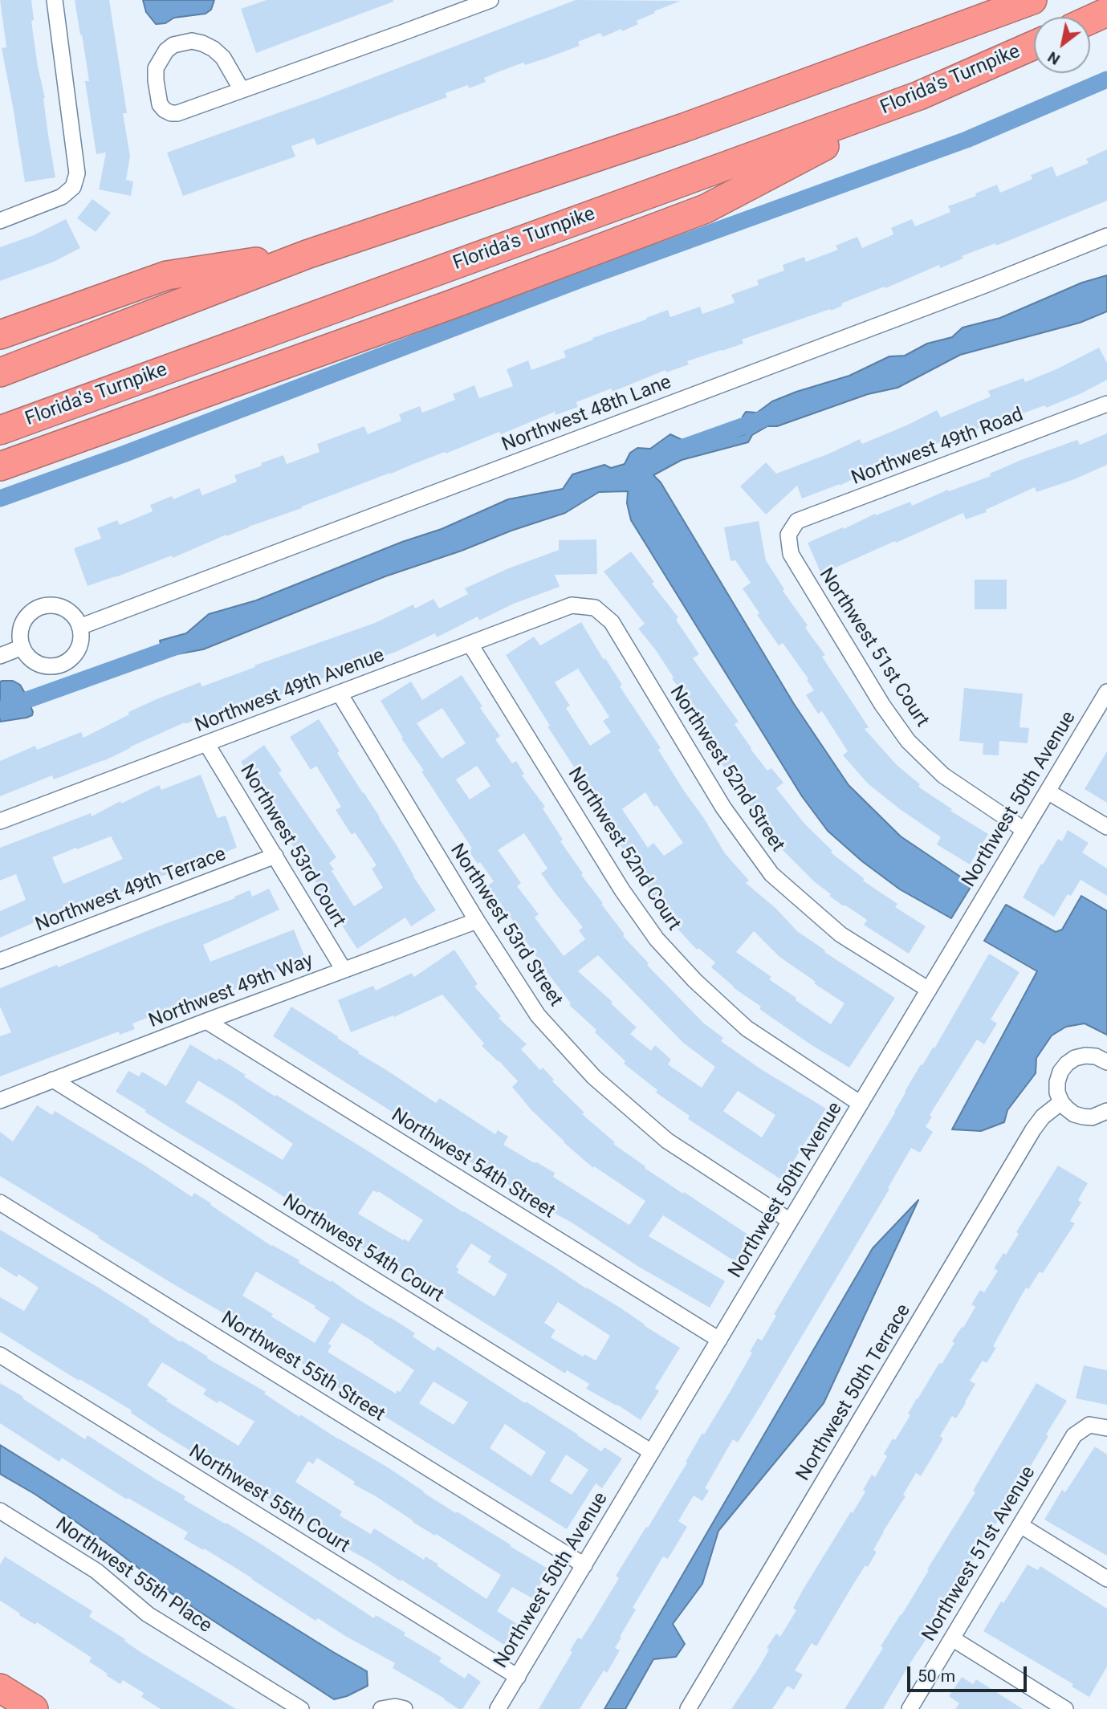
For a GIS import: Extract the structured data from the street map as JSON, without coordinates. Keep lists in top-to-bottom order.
{
  "streets": {
    "highway": ["Florida's Turnpike"],
    "street": [
      "Northwest 48th Lane",
      "Northwest 49th Road",
      "Northwest 51st Court",
      "Northwest 49th Avenue",
      "Northwest 52nd Street",
      "Northwest 50th Avenue",
      "Northwest 53rd Court",
      "Northwest 52nd Court",
      "Northwest 49th Terrace",
      "Northwest 53rd Street",
      "Northwest 49th Way",
      "Northwest 54th Street",
      "Northwest 54th Court",
      "Northwest 55th Street",
      "Northwest 50th Terrace",
      "Northwest 55th Court",
      "Northwest 51st Avenue",
      "Northwest 55th Place"
    ]
  },
  "crossings": [
    ["Northwest 49th Road", "Northwest 51st Court"],
    ["Northwest 51st Court", "Northwest 50th Avenue"],
    ["Northwest 49th Avenue", "Northwest 52nd Street"],
    ["Northwest 49th Avenue", "Northwest 53rd Court"],
    ["Northwest 49th Avenue", "Northwest 52nd Court"],
    ["Northwest 49th Avenue", "Northwest 53rd Street"],
    ["Northwest 52nd Street", "Northwest 50th Avenue"],
    ["Northwest 50th Avenue", "Northwest 52nd Court"],
    ["Northwest 50th Avenue", "Northwest 53rd Street"],
    ["Northwest 50th Avenue", "Northwest 54th Street"],
    ["Northwest 50th Avenue", "Northwest 54th Court"],
    ["Northwest 50th Avenue", "Northwest 55th Street"],
    ["Northwest 50th Avenue", "Northwest 55th Court"],
    ["Northwest 53rd Court", "Northwest 49th Terrace"],
    ["Northwest 53rd Court", "Northwest 49th Way"],
    ["Northwest 53rd Street", "Northwest 49th Way"],
    ["Northwest 49th Way", "Northwest 54th Street"],
    ["Northwest 49th Way", "Northwest 54th Court"]
  ],
  "scale_bar": "50 m",
  "north": "bottom left"
}
